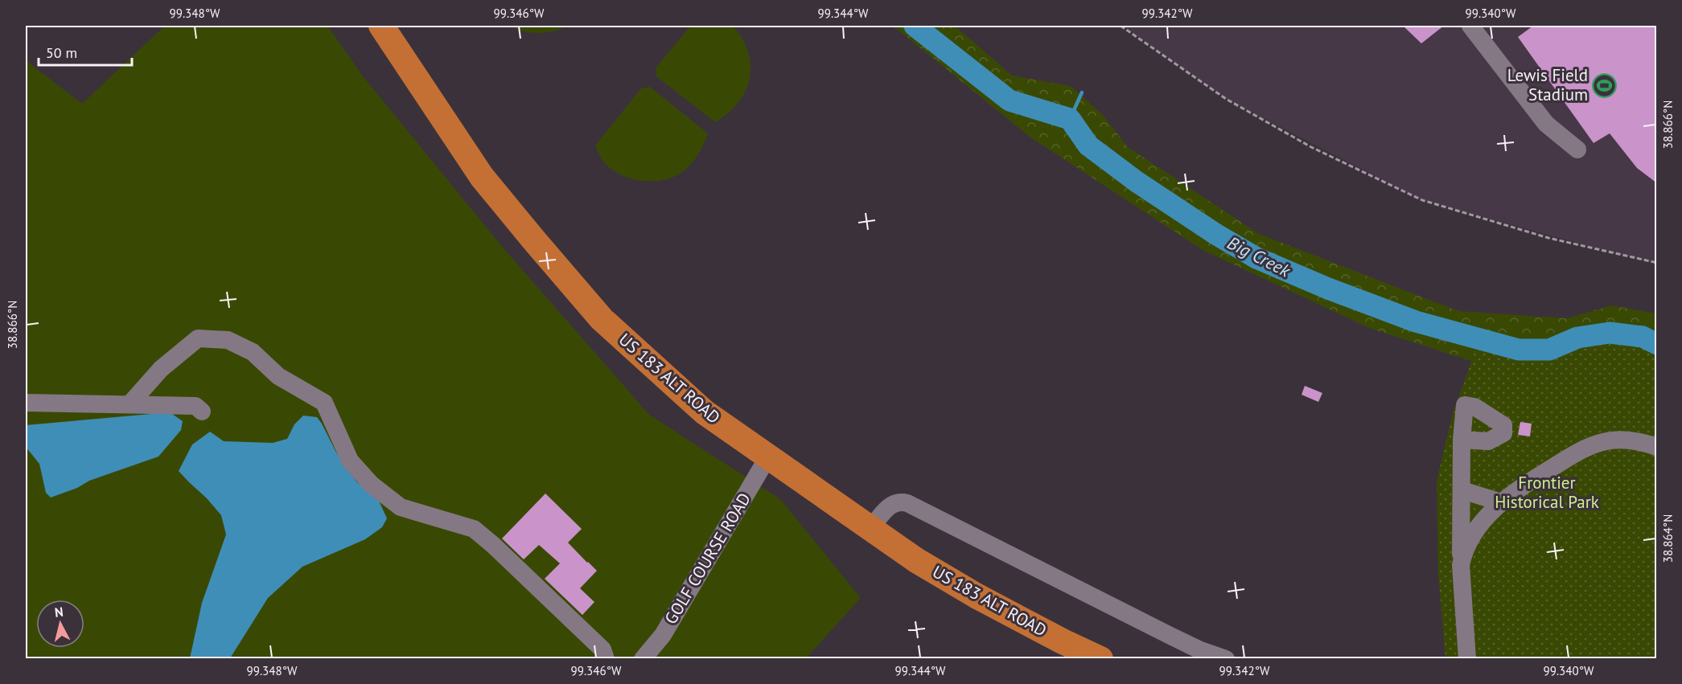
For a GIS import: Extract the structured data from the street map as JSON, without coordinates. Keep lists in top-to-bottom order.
{
  "streets": {
    "highway": ["US 183 ALT ROAD"],
    "street": ["GOLF COURSE ROAD"]
  },
  "crossings": [
    ["US 183 ALT ROAD", "GOLF COURSE ROAD"]
  ],
  "water": ["Big Creek"],
  "parks": ["Frontier Historical Park"],
  "places": {
    "sports": ["Lewis Field Stadium"]
  },
  "scale_bar": "50 m",
  "north": "top",
  "coordinates": [
    "99.348°W",
    "99.346°W",
    "99.344°W",
    "99.342°W",
    "99.340°W",
    "38.866°N",
    "38.864°N"
  ]
}
